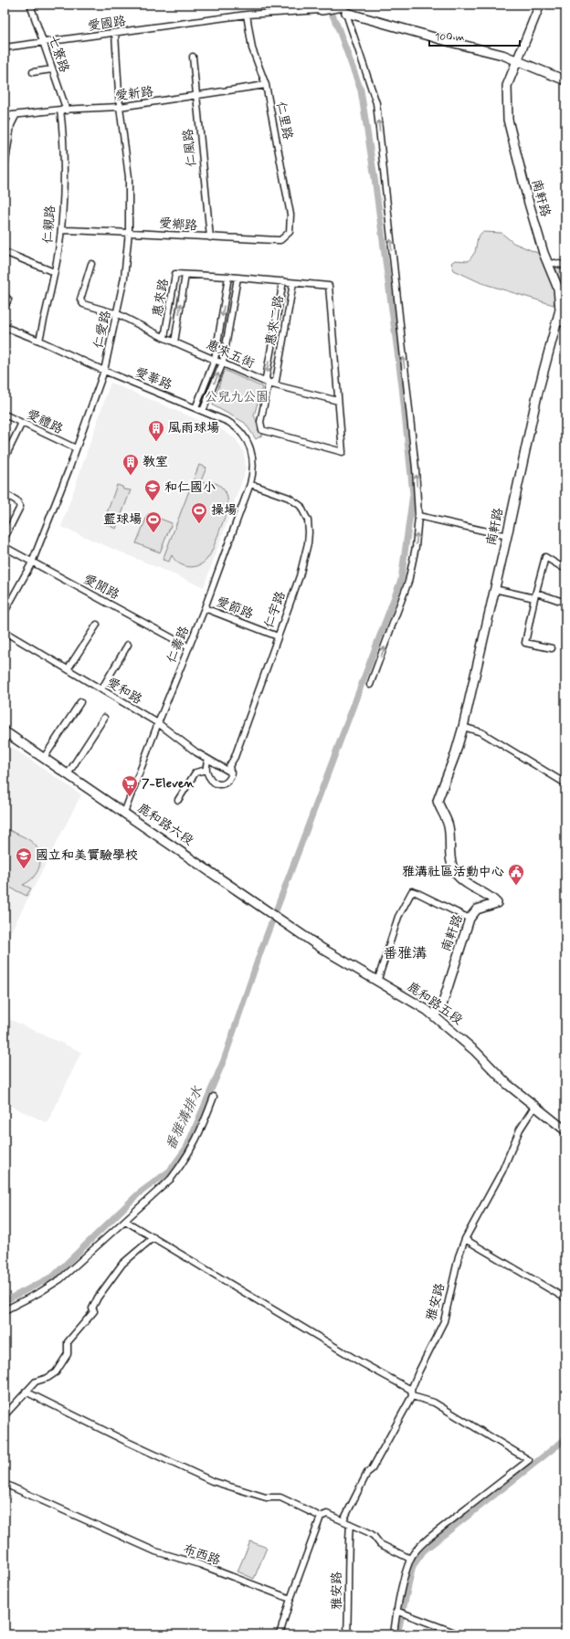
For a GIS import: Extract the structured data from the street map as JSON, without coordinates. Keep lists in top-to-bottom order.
{
  "streets": {
    "street": [
      "愛國路",
      "七寮路",
      "愛新路",
      "仁里路",
      "仁風路",
      "南軒路",
      "仁親路",
      "愛鄉路",
      "惠來路",
      "惠來二路",
      "仁愛路",
      "惠來五街",
      "愛華路",
      "愛禮路",
      "愛聞路",
      "愛節路",
      "仁宇路",
      "仁壽路",
      "愛和路",
      "鹿和路六段",
      "鹿和路五段",
      "雅安路",
      "布西路"
    ]
  },
  "crossings": [
    ["愛國路", "七寮路"],
    ["愛國路", "仁里路"],
    ["愛國路", "仁愛路"],
    ["七寮路", "愛新路"],
    ["愛新路", "仁里路"],
    ["愛新路", "仁風路"],
    ["愛新路", "仁親路"],
    ["愛新路", "仁愛路"],
    ["仁里路", "愛鄉路"],
    ["仁風路", "愛鄉路"],
    ["南軒路", "鹿和路五段"],
    ["仁親路", "愛鄉路"],
    ["仁親路", "愛華路"],
    ["愛鄉路", "仁愛路"],
    ["惠來路", "惠來五街"],
    ["惠來二路", "惠來五街"],
    ["仁愛路", "惠來五街"],
    ["仁愛路", "愛華路"],
    ["仁愛路", "愛禮路"],
    ["仁愛路", "愛聞路"],
    ["愛華路", "仁宇路"],
    ["愛華路", "仁壽路"],
    ["愛聞路", "仁壽路"],
    ["愛節路", "仁宇路"],
    ["愛節路", "仁壽路"],
    ["仁宇路", "仁壽路"],
    ["仁宇路", "愛和路"],
    ["仁壽路", "愛和路"],
    ["仁壽路", "鹿和路六段"],
    ["鹿和路六段", "鹿和路五段"],
    ["鹿和路五段", "雅安路"]
  ],
  "districts": ["番雅溝"],
  "water": ["番雅溝排水"],
  "parks": ["公兒九公園"],
  "places": {
    "building": ["風雨球場", "教室"],
    "school or university": ["和仁國小", "國立和美實驗學校"],
    "sports": ["操場", "籃球場"],
    "supermarket": ["7-Eleven"],
    "public building": ["雅溝社區活動中心"]
  },
  "scale_bar": "100 m"
}
